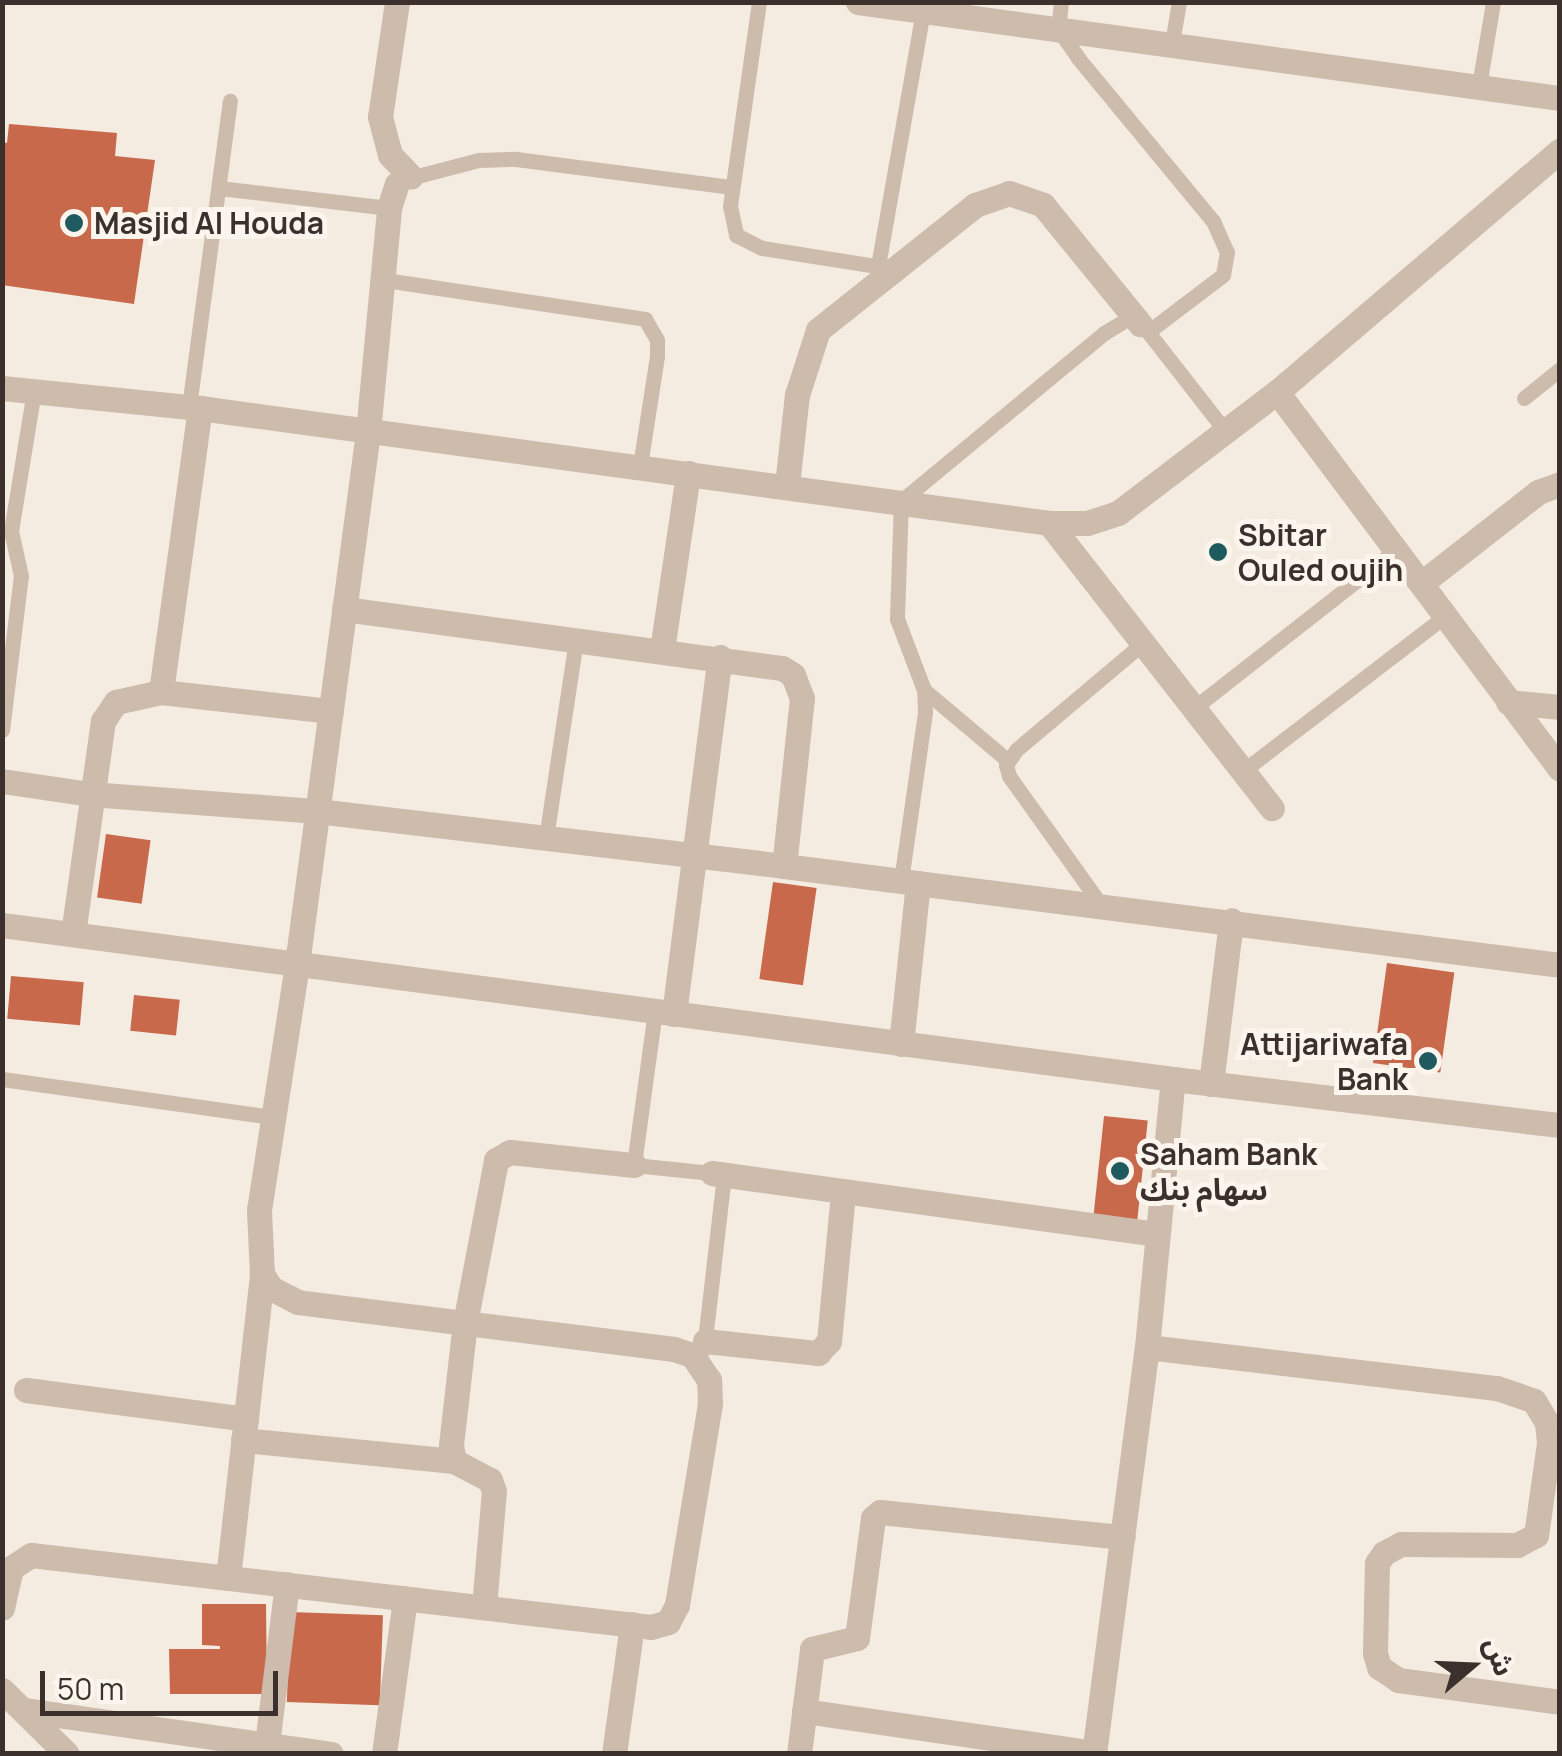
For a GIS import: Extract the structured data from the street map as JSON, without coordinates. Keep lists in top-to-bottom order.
{
  "places": [
    "Masjid Al Houda",
    "Sbitar Ouled oujih",
    "Attijariwafa Bank",
    "Saham Bank سهام بنك"
  ],
  "scale_bar": "50 m",
  "north": "right"
}
